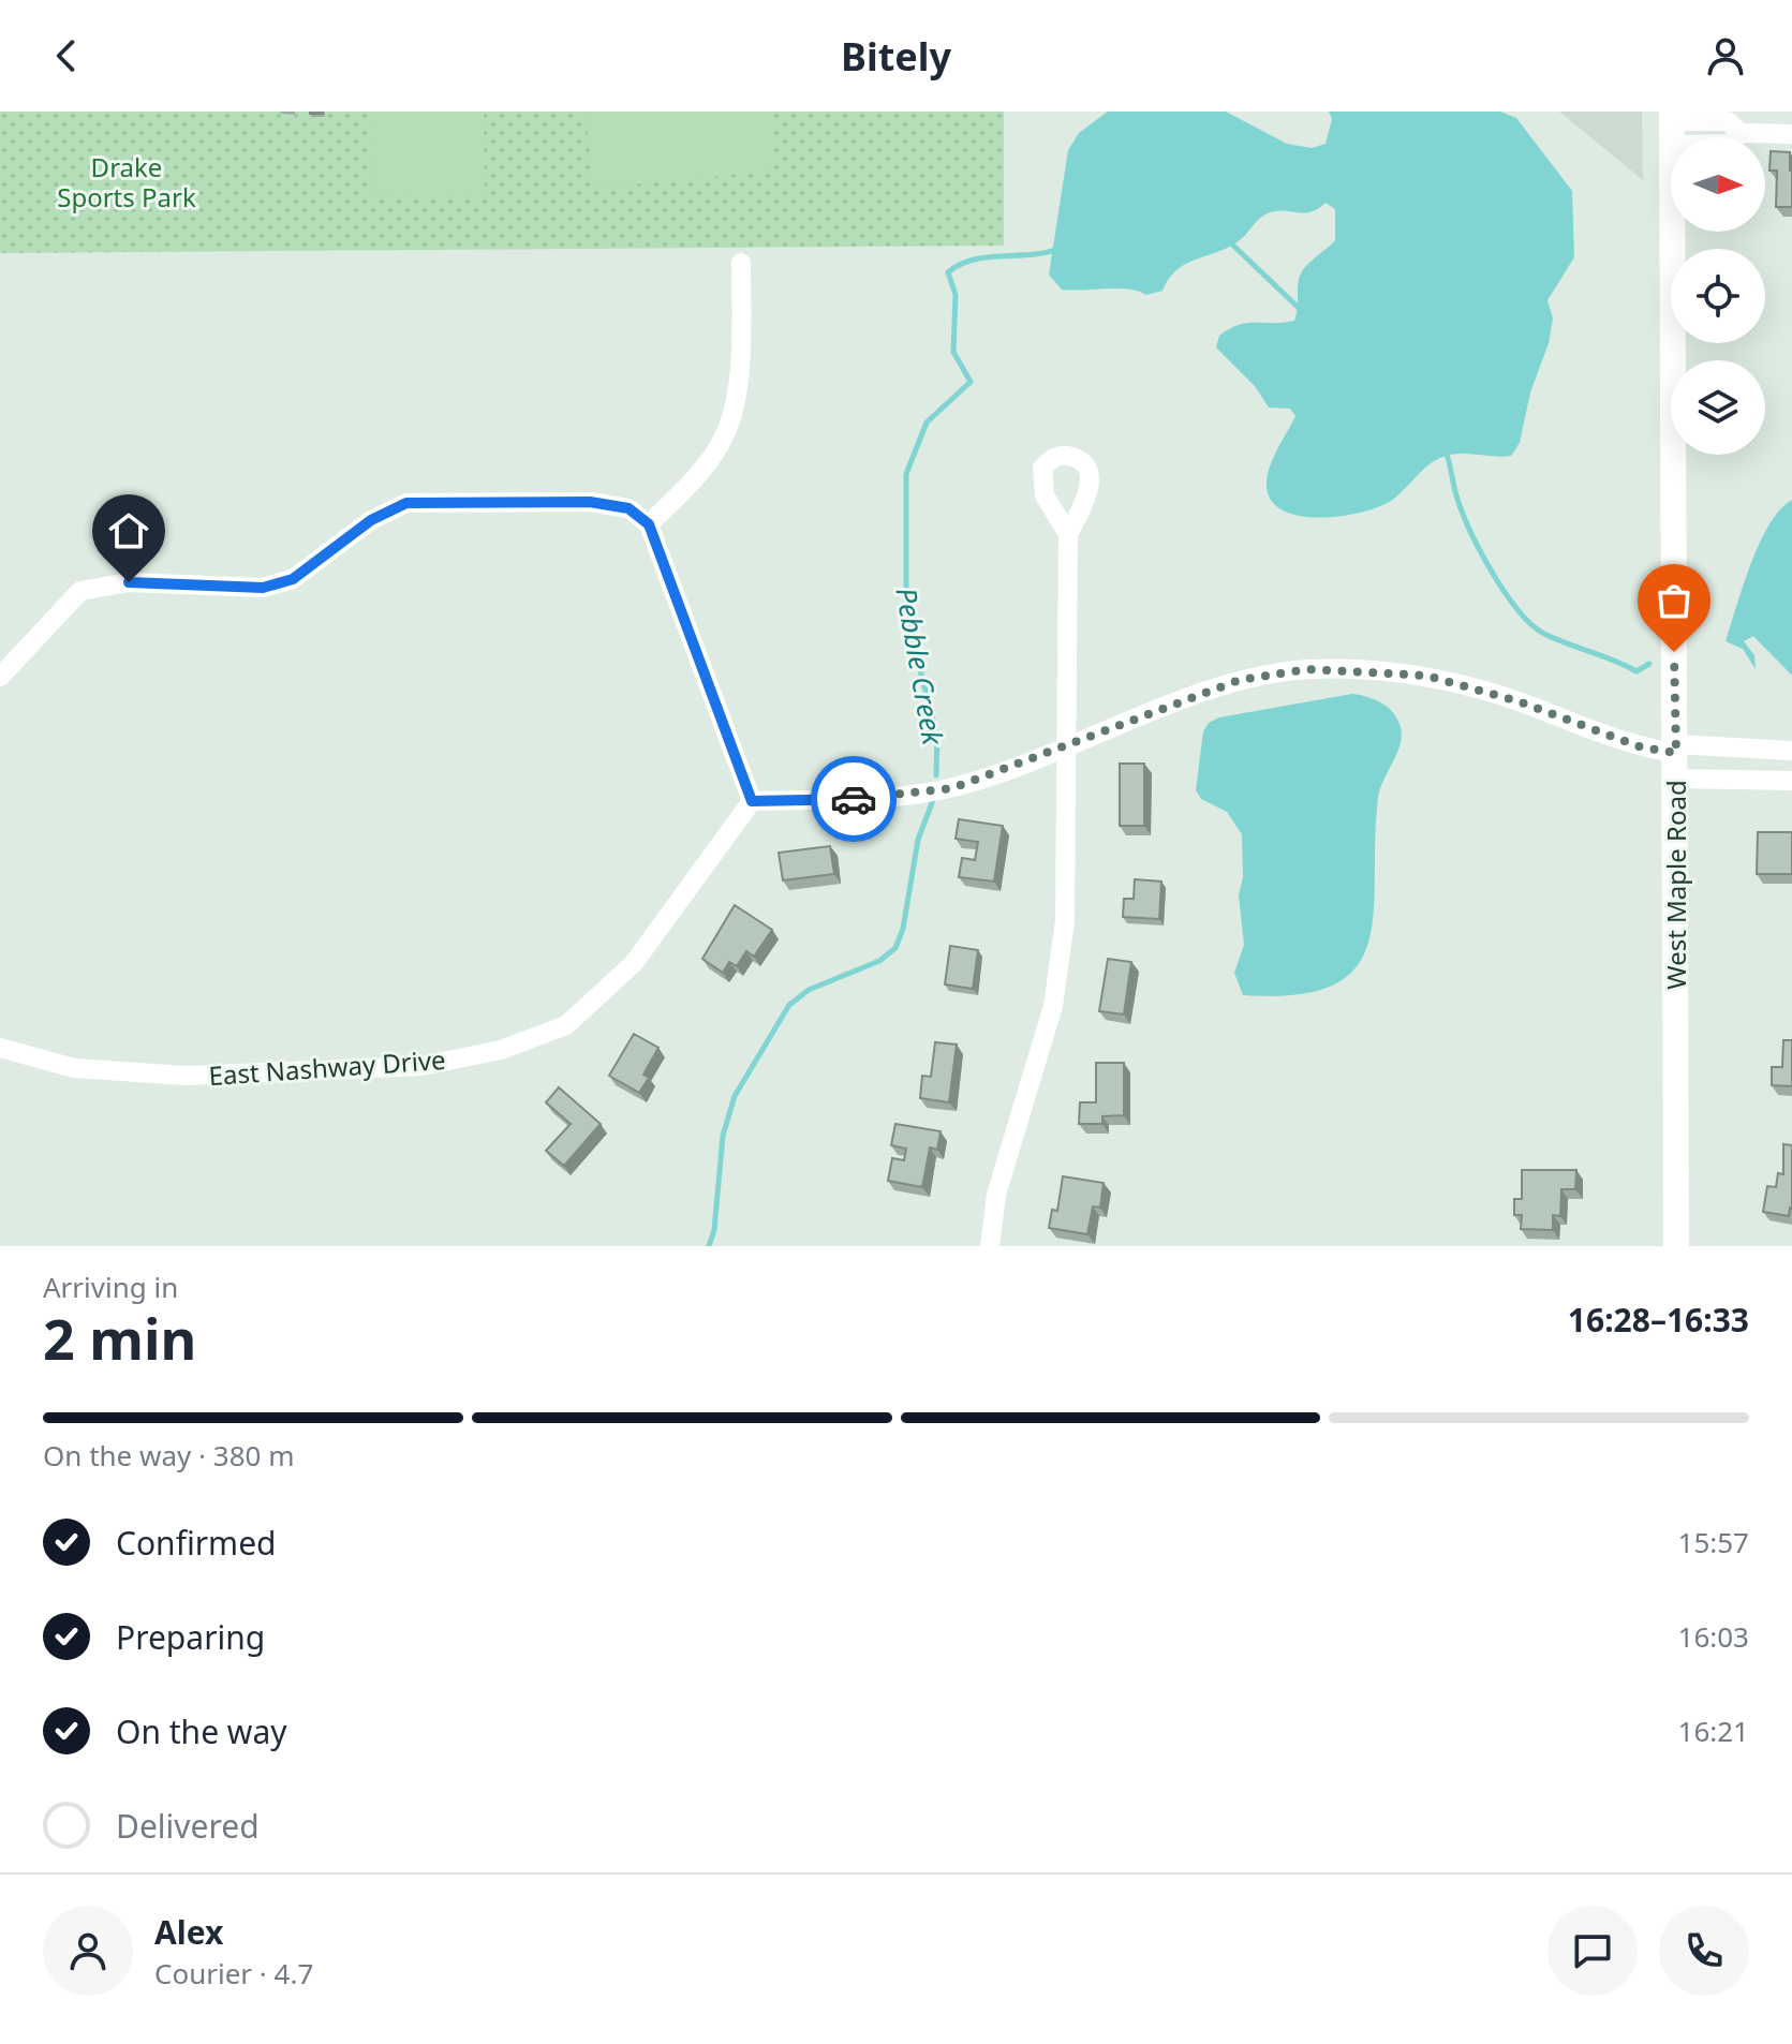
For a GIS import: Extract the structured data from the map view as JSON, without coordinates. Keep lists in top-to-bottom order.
{
  "streets": {
    "main road": ["West Maple Road"],
    "street": ["East Nashway Drive"]
  },
  "water": ["Pebble Creek"],
  "parks": ["Drake Sports Park"],
  "north": "right",
  "page": {
    "header": "Bitely",
    "heading": ["2 min", "Arriving in", "16:28–16:33"],
    "panel": ["Alex", "Courier · 4.7"],
    "bar": "On the way · 380 m",
    "list": [
      ["Confirmed", "15:57"],
      ["Preparing", "16:03"],
      ["On the way", "16:21"],
      "Delivered"
    ]
  }
}
